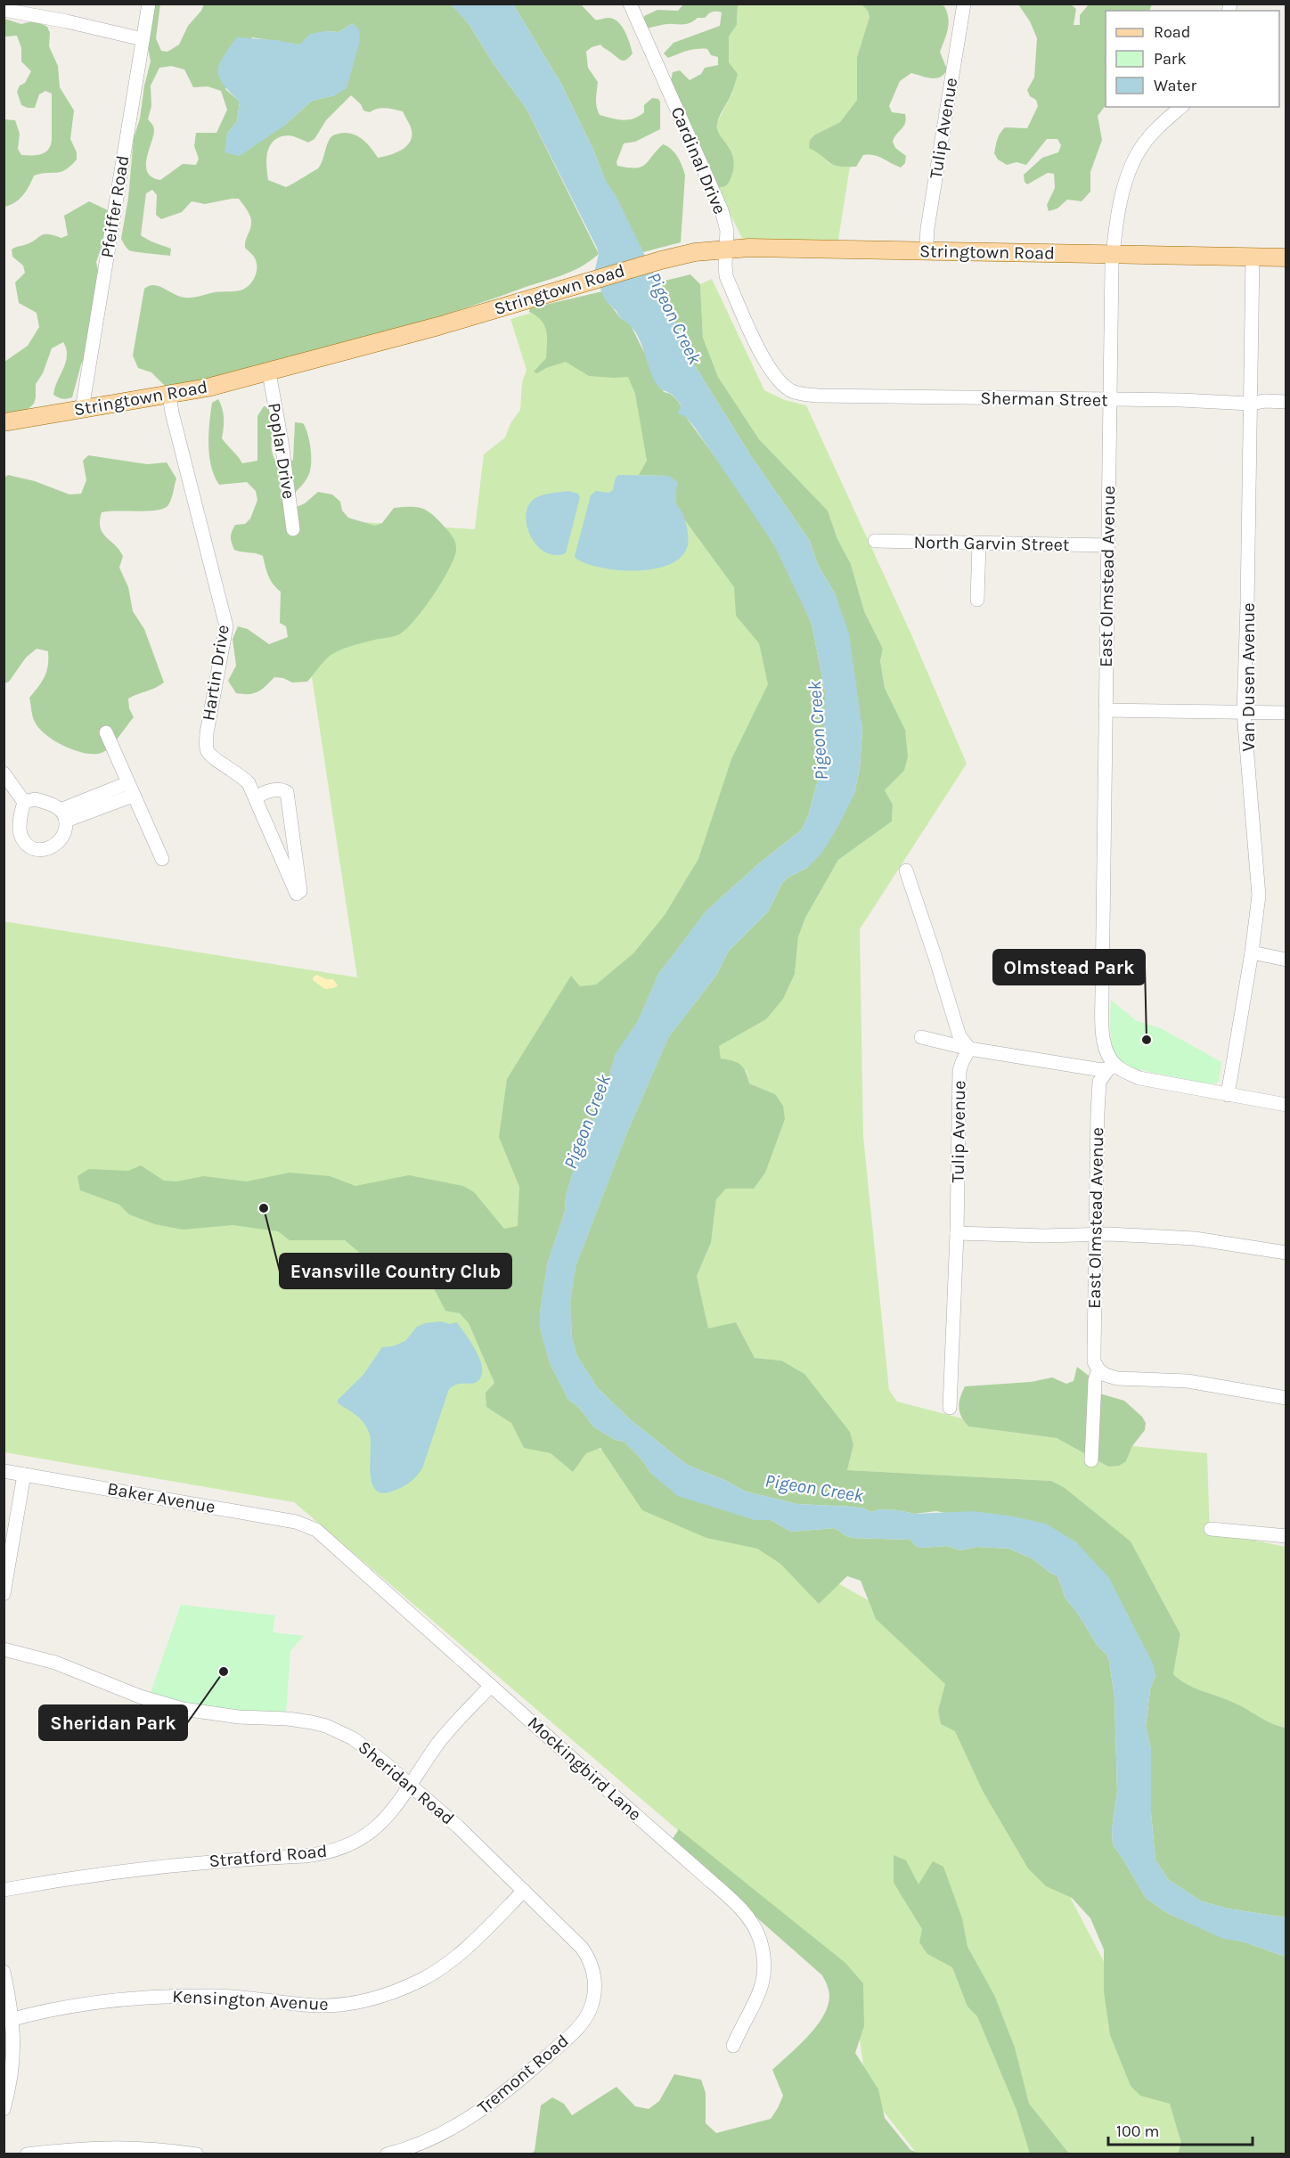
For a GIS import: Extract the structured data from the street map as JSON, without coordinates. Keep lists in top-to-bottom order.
{
  "streets": {
    "main road": ["Stringtown Road"],
    "street": [
      "Tulip Avenue",
      "Cardinal Drive",
      "Pfeiffer Road",
      "Sherman Street",
      "Poplar Drive",
      "North Garvin Street",
      "East Olmstead Avenue",
      "Hartin Drive",
      "Van Dusen Avenue",
      "Baker Avenue",
      "Mockingbird Lane",
      "Sheridan Road",
      "Stratford Road",
      "Kensington Avenue",
      "Tremont Road"
    ]
  },
  "crossings": [
    ["Tulip Avenue", "Stringtown Road"],
    ["Cardinal Drive", "Stringtown Road"],
    ["Cardinal Drive", "Sherman Street"],
    ["Pfeiffer Road", "Stringtown Road"],
    ["Stringtown Road", "Poplar Drive"],
    ["Stringtown Road", "East Olmstead Avenue"],
    ["Stringtown Road", "Hartin Drive"],
    ["Stringtown Road", "Van Dusen Avenue"],
    ["Sherman Street", "East Olmstead Avenue"],
    ["Sherman Street", "Van Dusen Avenue"],
    ["North Garvin Street", "East Olmstead Avenue"],
    ["Baker Avenue", "Mockingbird Lane"],
    ["Mockingbird Lane", "Stratford Road"],
    ["Sheridan Road", "Stratford Road"],
    ["Sheridan Road", "Kensington Avenue"],
    ["Sheridan Road", "Tremont Road"]
  ],
  "water": ["Pigeon Creek"],
  "places": ["Olmstead Park", "Evansville Country Club", "Sheridan Park"],
  "legend": ["Road", "Park", "Water"],
  "scale_bar": "100 m"
}
